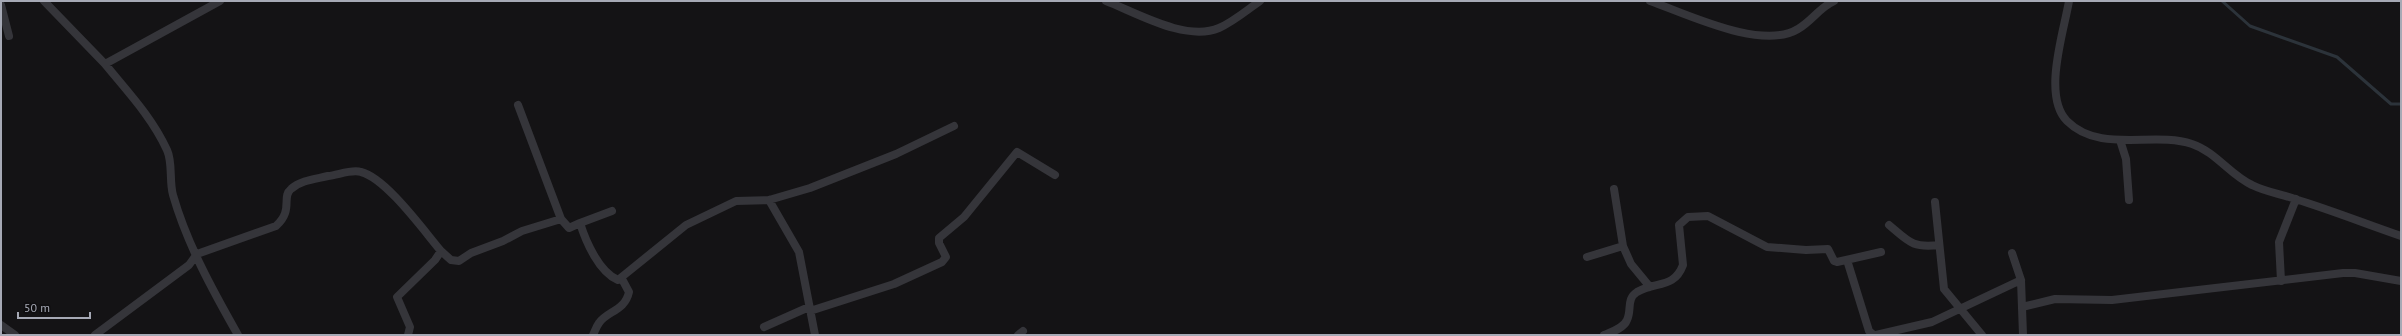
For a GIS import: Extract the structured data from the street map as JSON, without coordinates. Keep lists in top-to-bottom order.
{
  "scale_bar": "50 m"
}
